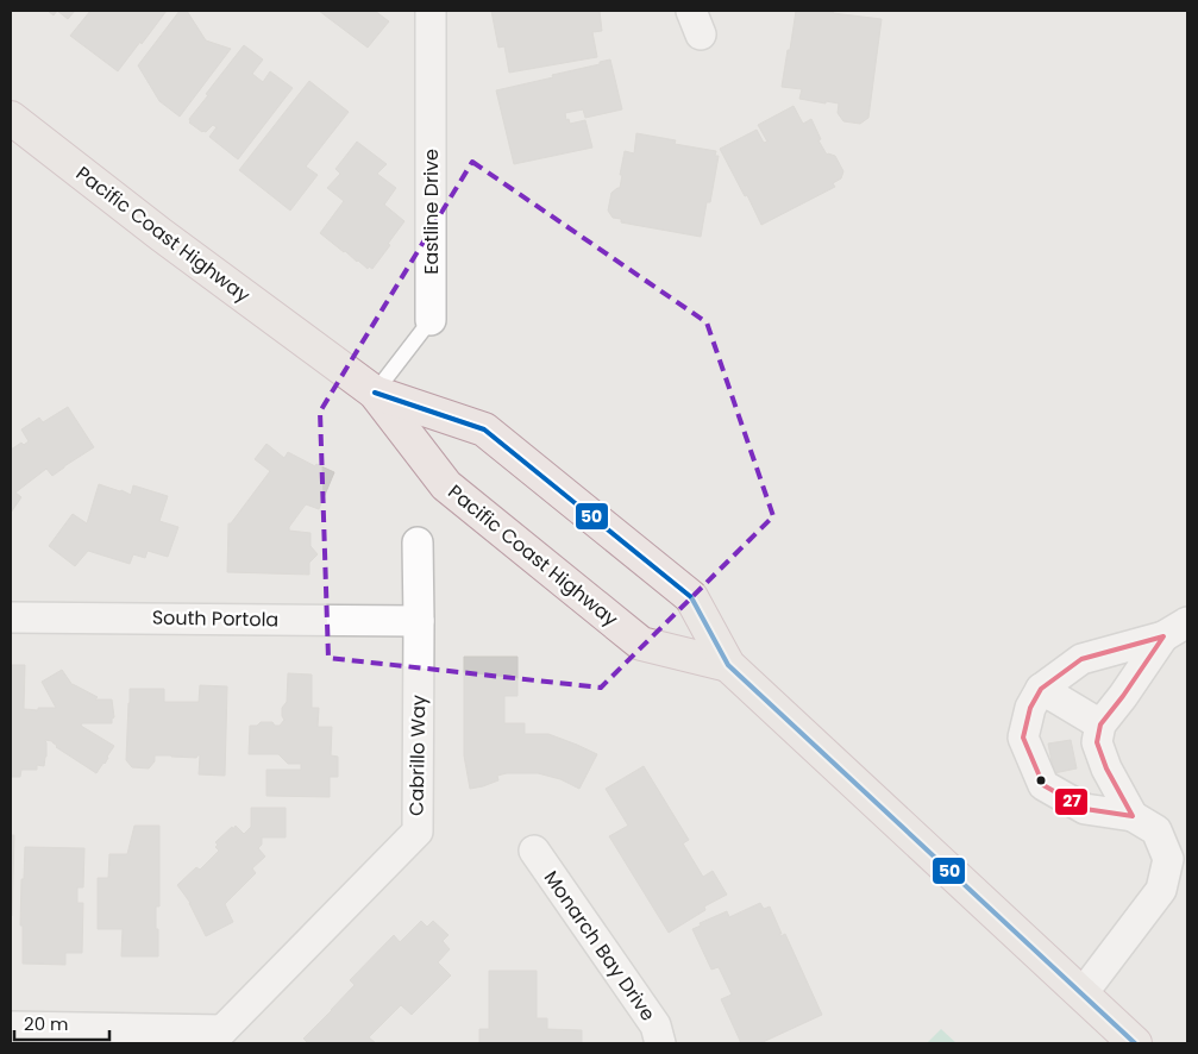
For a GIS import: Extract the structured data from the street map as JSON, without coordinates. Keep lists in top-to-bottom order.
{
  "streets": {
    "highway": ["Pacific Coast Highway"],
    "street": [
      "Eastline Drive",
      "South Portola",
      "Cabrillo Way",
      "Monarch Bay Drive"
    ]
  },
  "crossings": [
    ["Eastline Drive", "Pacific Coast Highway"],
    ["South Portola", "Cabrillo Way"]
  ],
  "lines": ["transit line 50", "transit line 27"],
  "scale_bar": "20 m"
}
